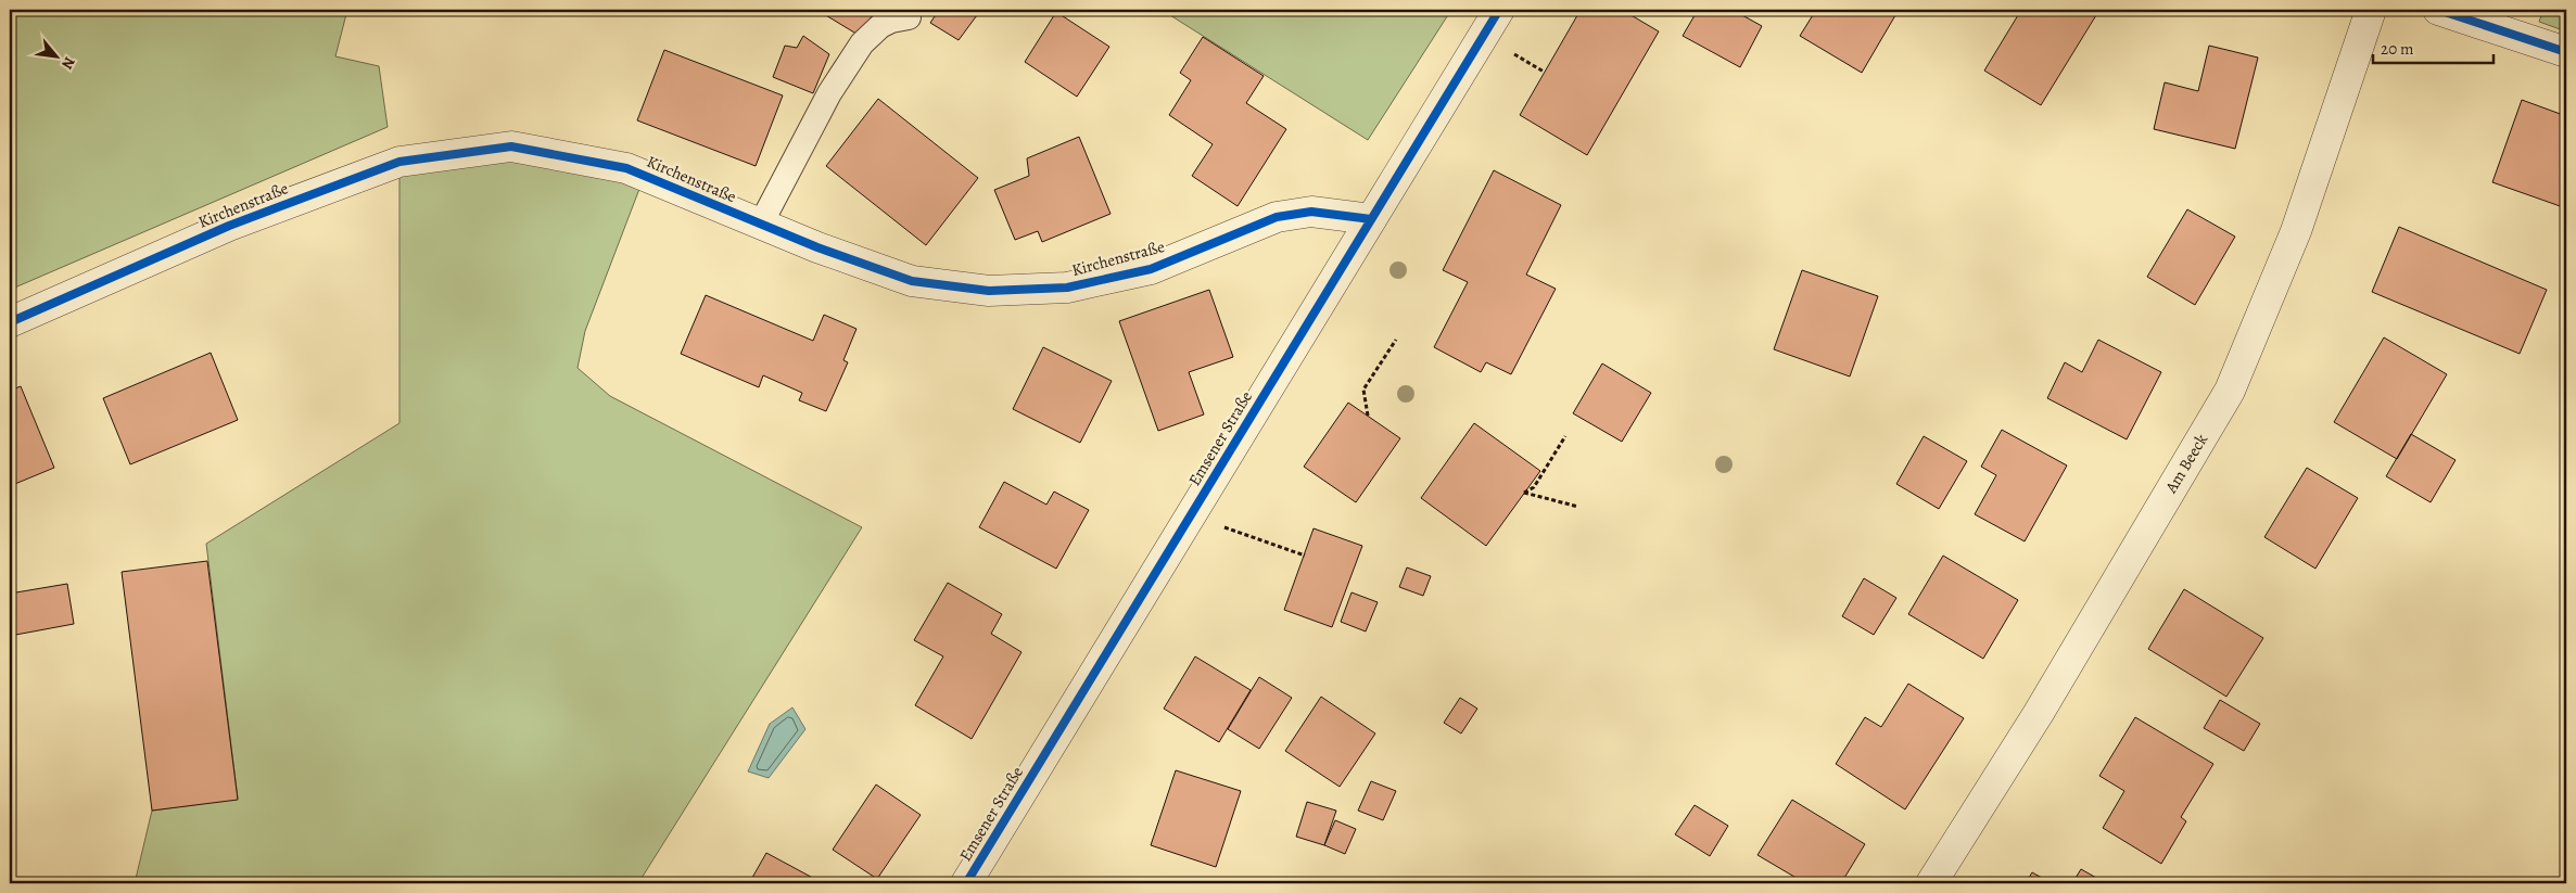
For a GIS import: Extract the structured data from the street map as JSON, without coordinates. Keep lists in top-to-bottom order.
{
  "streets": {
    "street": ["Kirchenstraße", "Emsener Straße", "Am Beeck"]
  },
  "crossings": [
    ["Kirchenstraße", "Emsener Straße"]
  ],
  "scale_bar": "20 m",
  "north": "bottom right"
}
